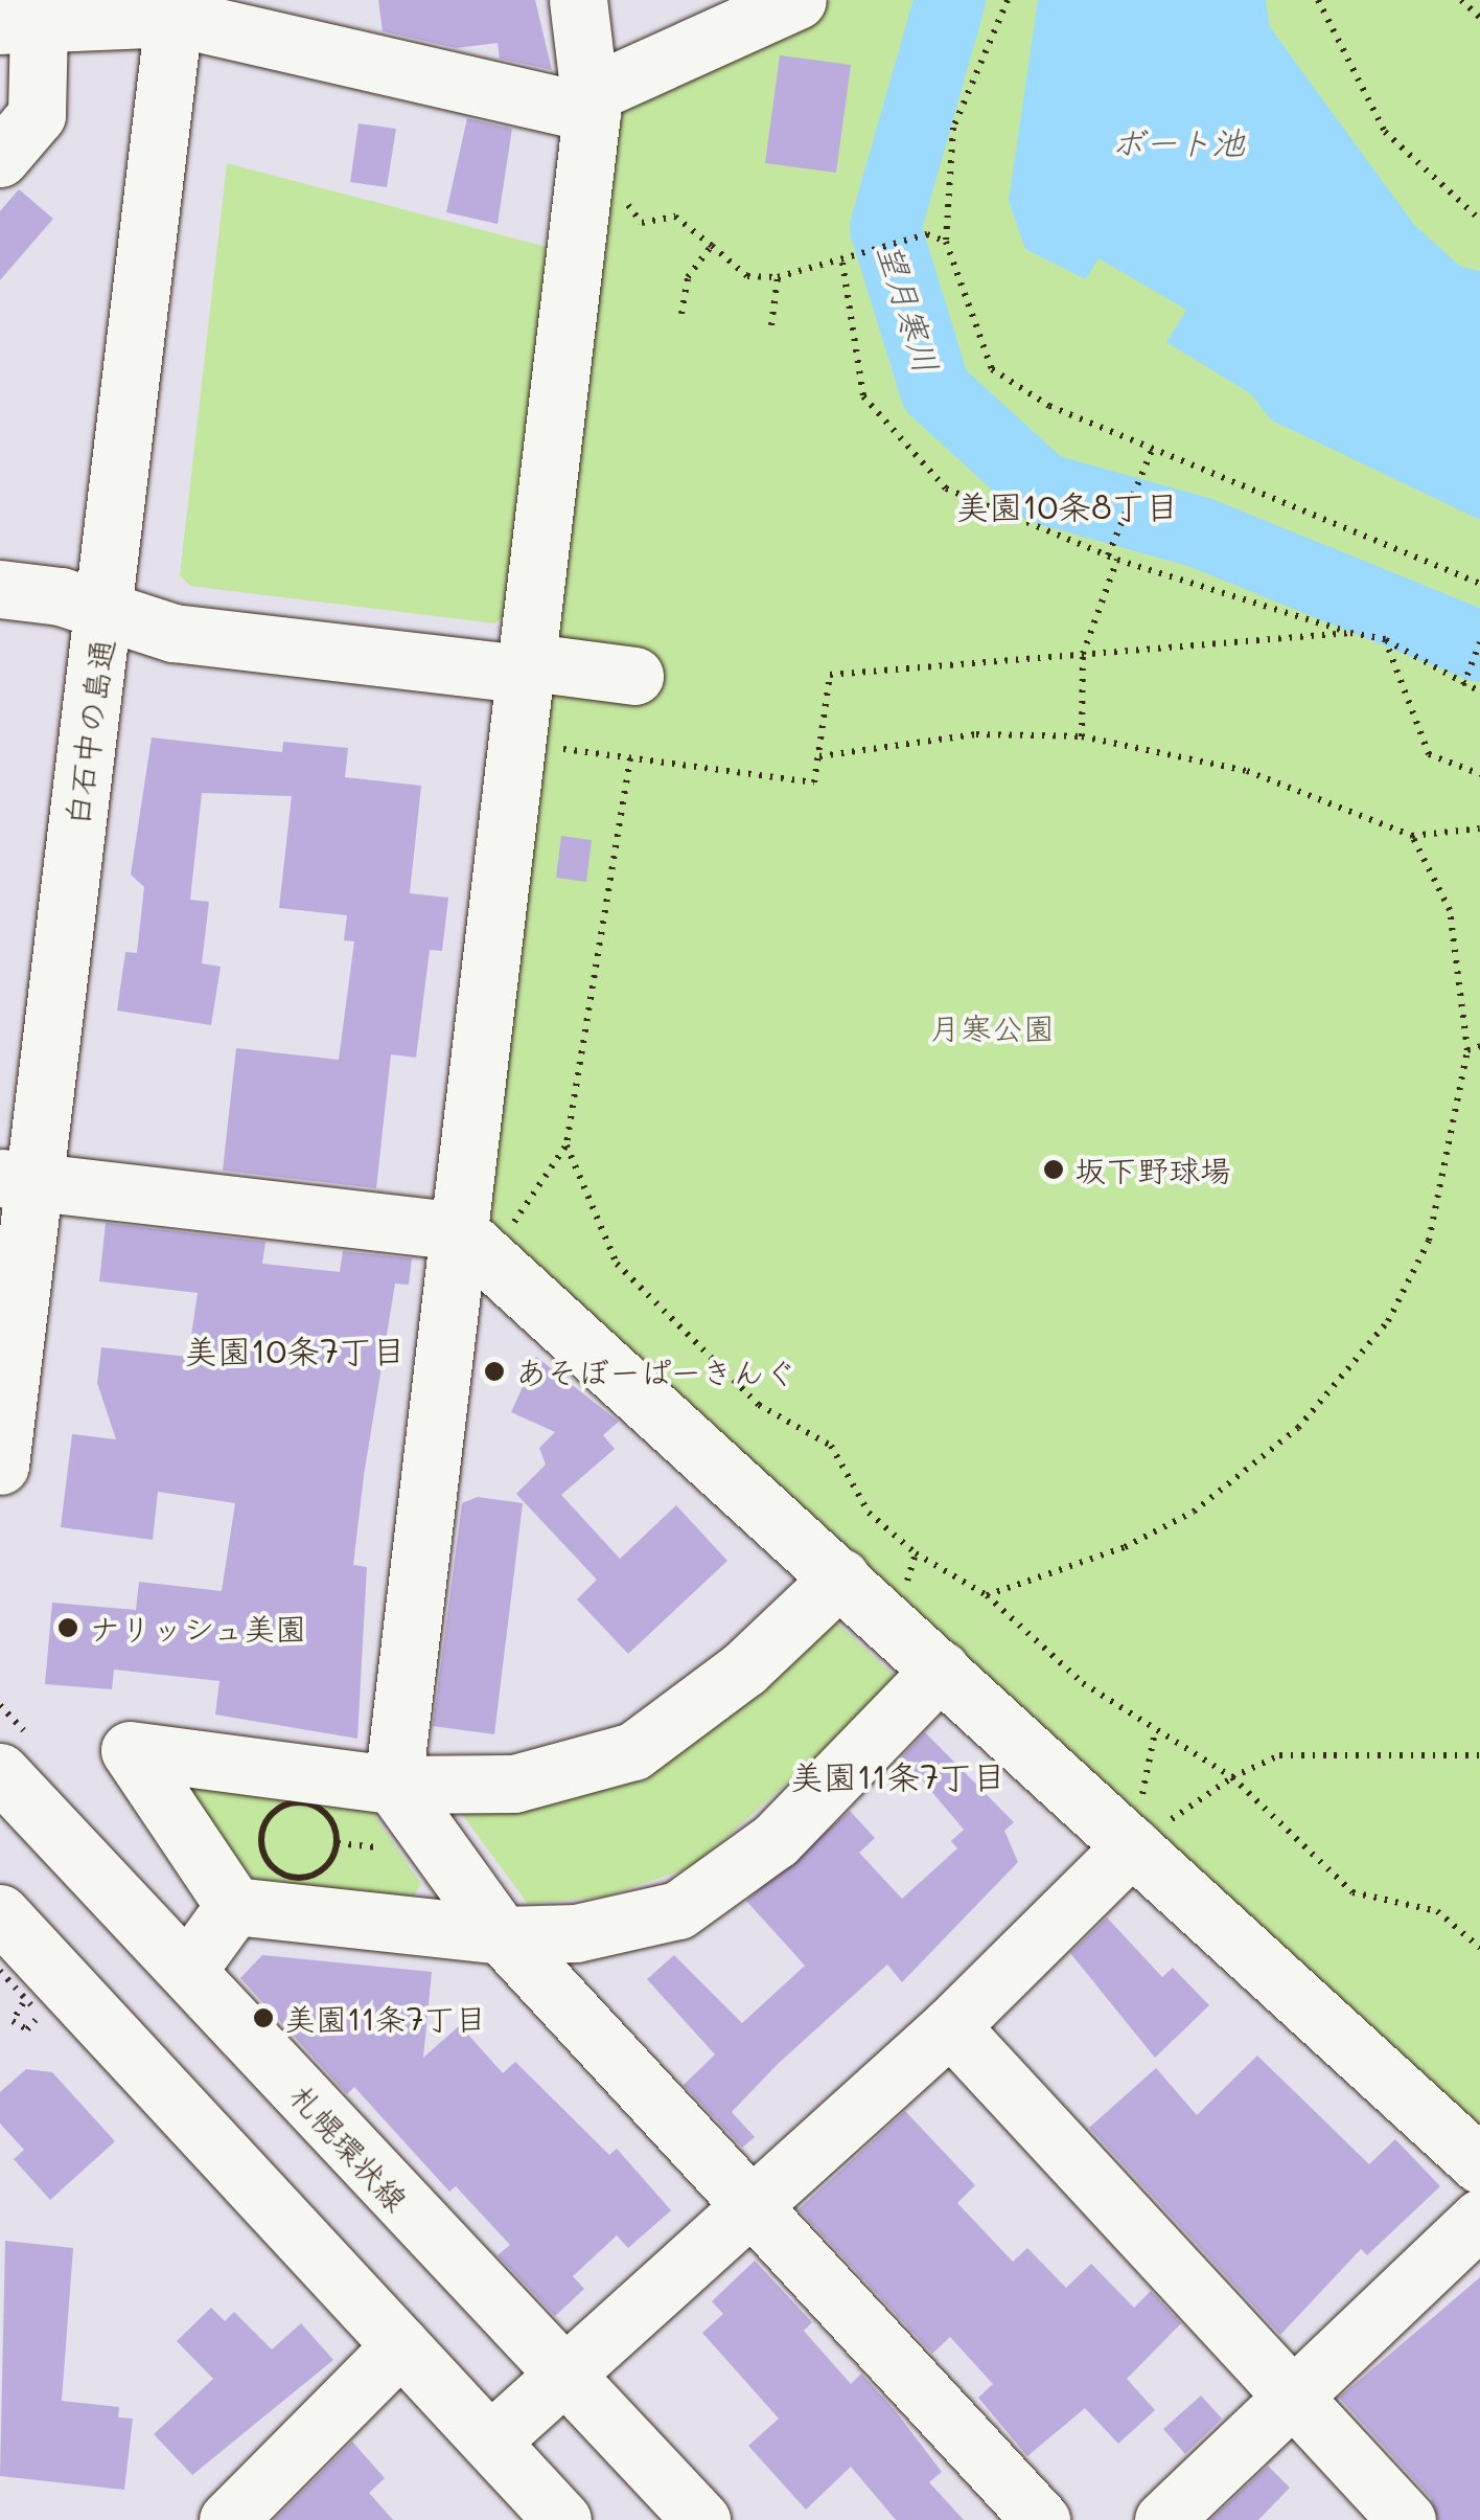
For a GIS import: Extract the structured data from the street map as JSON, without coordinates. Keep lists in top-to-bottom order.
{
  "streets": {
    "street": ["白石中の島通", "札幌環状線"]
  },
  "districts": ["美園10条8丁目", "美園10条7丁目", "美園11条7丁目"],
  "water": ["ボート池", "望月寒川"],
  "parks": ["月寒公園"],
  "places": [
    "坂下野球場",
    "あそぼーぱーきんぐ",
    "ナリッシュ美園",
    "美園11条7丁目"
  ]
}
